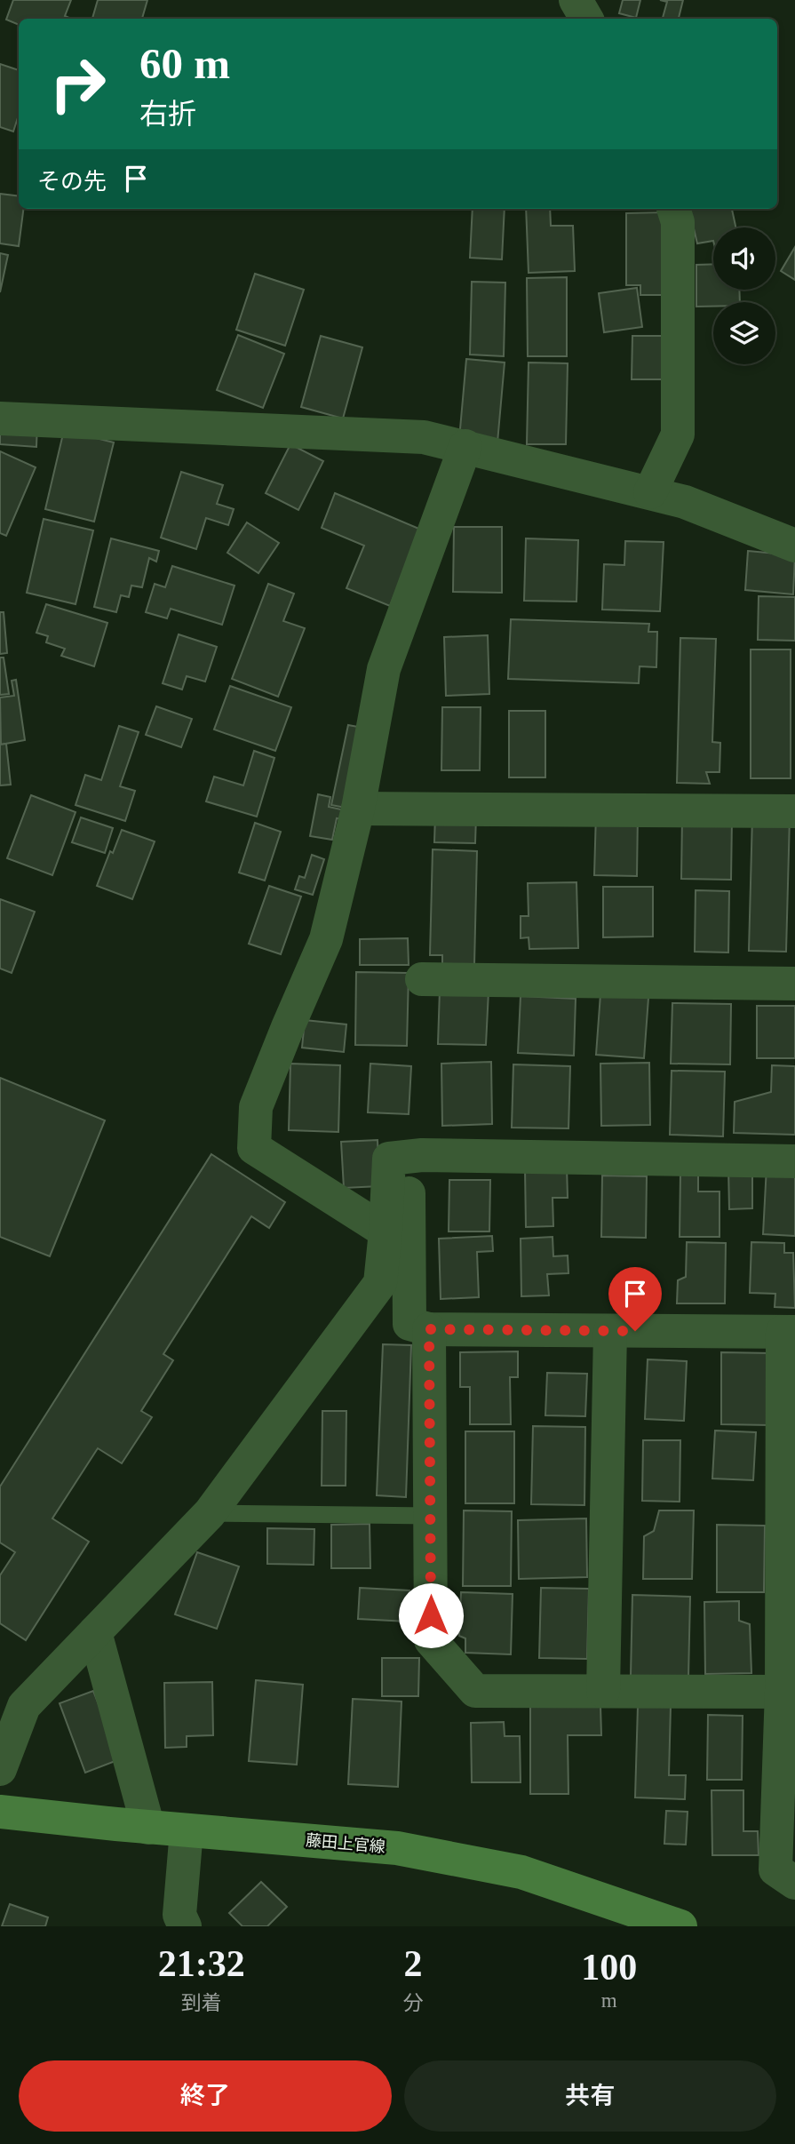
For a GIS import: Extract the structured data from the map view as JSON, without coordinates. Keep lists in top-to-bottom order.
{
  "streets": {
    "main road": ["藤田上官線"]
  },
  "page": {
    "turn": ["60 m", "右折"],
    "then": "その先",
    "eta": [
      "21:32",
      "到着",
      "2",
      "分",
      "100",
      "m"
    ],
    "buttons": ["終了", "共有"]
  }
}
